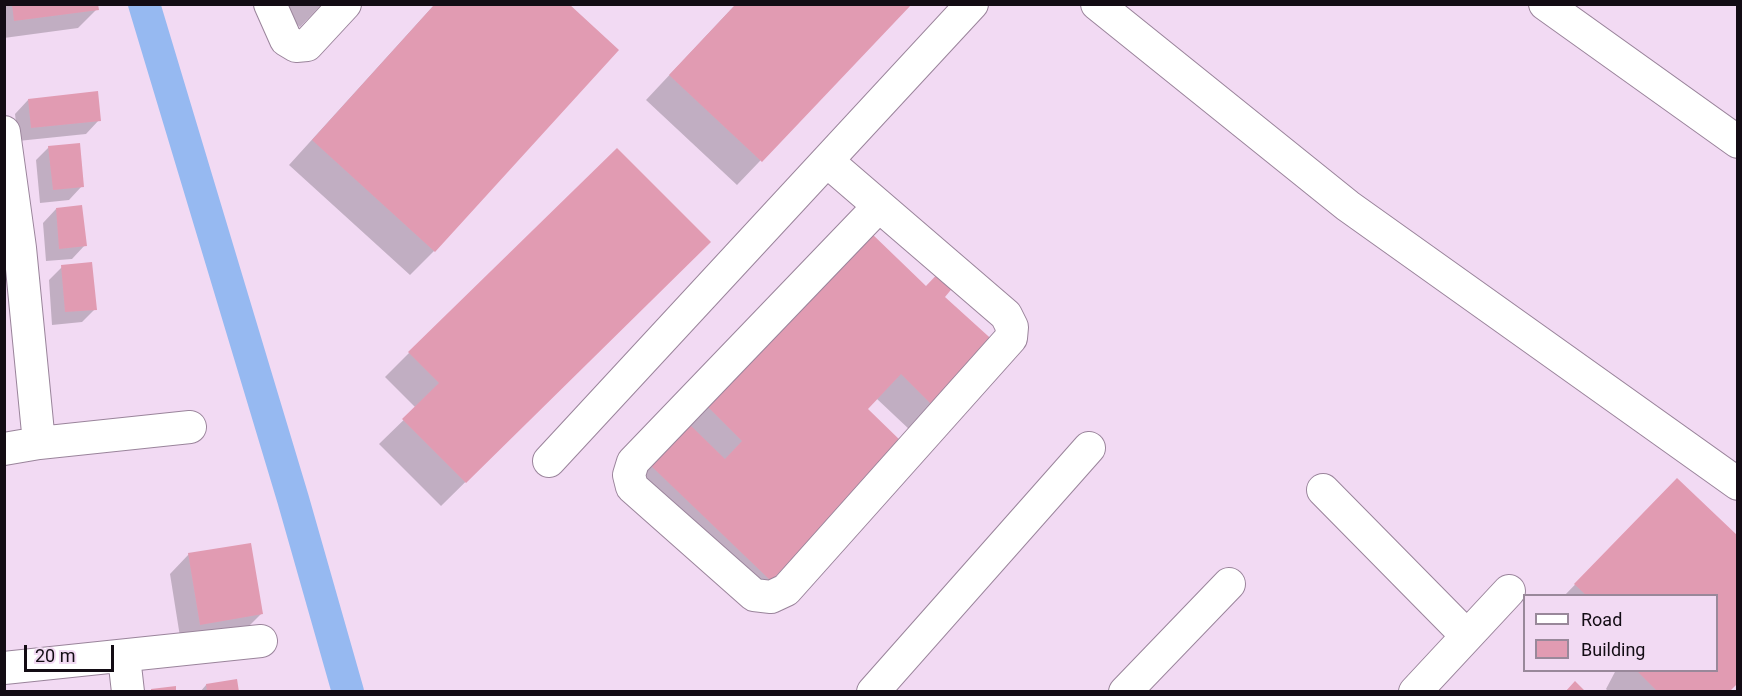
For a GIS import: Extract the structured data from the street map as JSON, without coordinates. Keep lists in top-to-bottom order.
{
  "legend": ["Road", "Building"],
  "scale_bar": "20 m"
}
